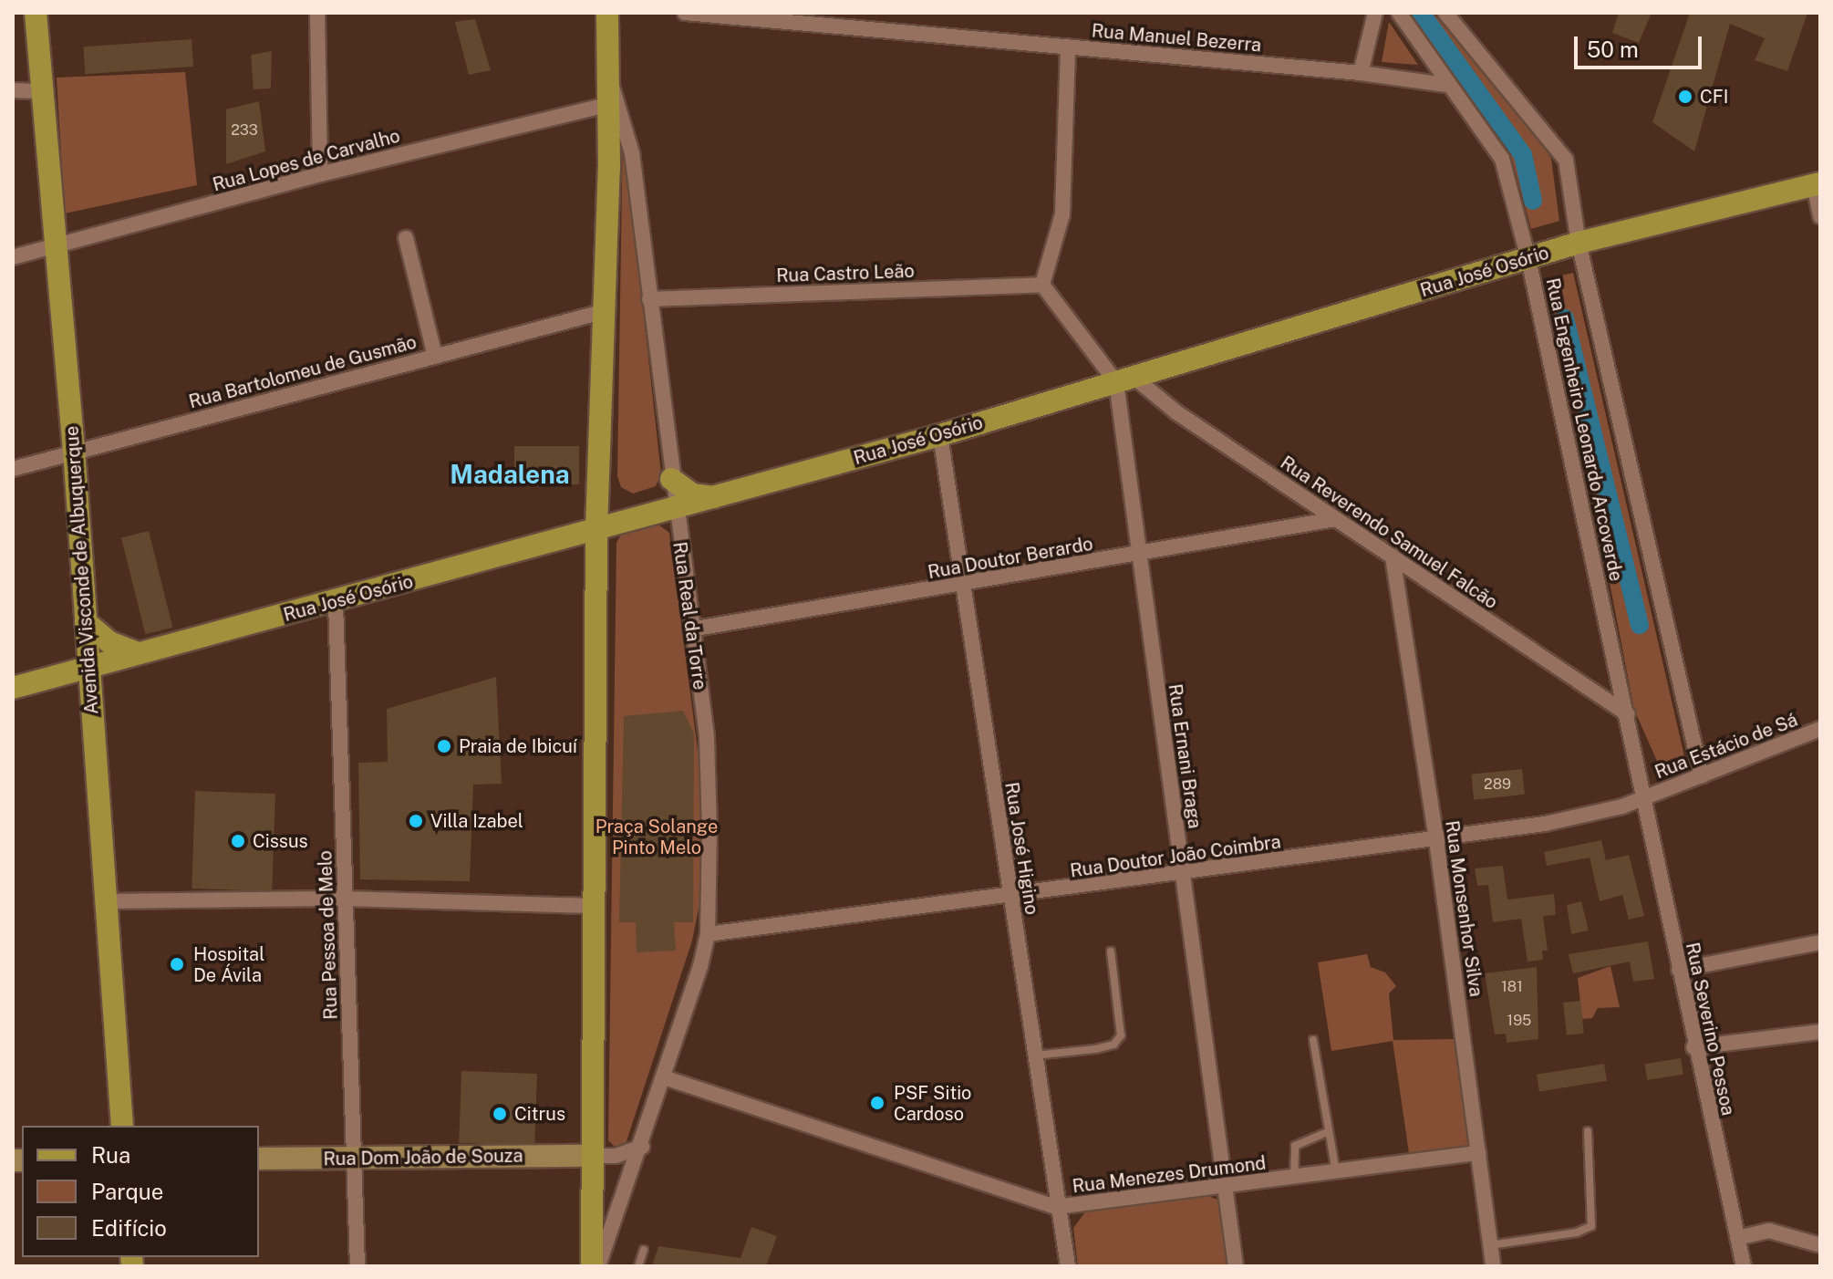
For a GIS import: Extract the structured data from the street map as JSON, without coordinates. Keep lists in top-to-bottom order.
{
  "streets": {
    "main road": ["Rua José Osório", "Avenida Visconde de Albuquerque", "Rua Real da Torre"],
    "street": [
      "Rua Manuel Bezerra",
      "Rua Lopes de Carvalho",
      "Rua Castro Leão",
      "Rua Bartolomeu de Gusmão",
      "Rua Engenheiro Leonardo Arcoverde",
      "Rua Reverendo Samuel Falcão",
      "Rua Doutor Berardo",
      "Rua Estácio de Sá",
      "Rua Ernani Braga",
      "Rua José Higino",
      "Rua Doutor João Coimbra",
      "Rua Monsenhor Silva",
      "Rua Pessoa de Melo",
      "Rua Severino Pessoa",
      "Rua Dom João de Souza",
      "Rua Menezes Drumond"
    ]
  },
  "crossings": [
    ["Rua Manuel Bezerra", "Rua Engenheiro Leonardo Arcoverde"],
    ["Rua Lopes de Carvalho", "Avenida Visconde de Albuquerque"],
    ["Rua Lopes de Carvalho", "Rua Real da Torre"],
    ["Rua José Osório", "Rua Engenheiro Leonardo Arcoverde"],
    ["Rua José Osório", "Rua Reverendo Samuel Falcão"],
    ["Rua José Osório", "Avenida Visconde de Albuquerque"],
    ["Rua José Osório", "Rua Real da Torre"],
    ["Rua José Osório", "Rua Ernani Braga"],
    ["Rua José Osório", "Rua José Higino"],
    ["Rua José Osório", "Rua Pessoa de Melo"],
    ["Rua Castro Leão", "Rua Reverendo Samuel Falcão"],
    ["Rua Castro Leão", "Rua Real da Torre"],
    ["Rua Bartolomeu de Gusmão", "Avenida Visconde de Albuquerque"],
    ["Rua Bartolomeu de Gusmão", "Rua Real da Torre"],
    ["Rua Engenheiro Leonardo Arcoverde", "Rua Reverendo Samuel Falcão"],
    ["Rua Engenheiro Leonardo Arcoverde", "Rua Estácio de Sá"],
    ["Rua Engenheiro Leonardo Arcoverde", "Rua Doutor João Coimbra"],
    ["Rua Engenheiro Leonardo Arcoverde", "Rua Severino Pessoa"],
    ["Rua Reverendo Samuel Falcão", "Rua Doutor Berardo"],
    ["Rua Reverendo Samuel Falcão", "Rua Ernani Braga"],
    ["Rua Reverendo Samuel Falcão", "Rua Monsenhor Silva"],
    ["Rua Doutor Berardo", "Rua Real da Torre"],
    ["Rua Doutor Berardo", "Rua Ernani Braga"],
    ["Rua Doutor Berardo", "Rua José Higino"],
    ["Rua Real da Torre", "Rua Doutor João Coimbra"],
    ["Rua Real da Torre", "Rua Dom João de Souza"],
    ["Rua Real da Torre", "Rua Menezes Drumond"],
    ["Rua Estácio de Sá", "Rua Doutor João Coimbra"],
    ["Rua Estácio de Sá", "Rua Severino Pessoa"],
    ["Rua Ernani Braga", "Rua Doutor João Coimbra"],
    ["Rua Ernani Braga", "Rua Menezes Drumond"],
    ["Rua José Higino", "Rua Doutor João Coimbra"],
    ["Rua José Higino", "Rua Menezes Drumond"],
    ["Rua Doutor João Coimbra", "Rua Monsenhor Silva"],
    ["Rua Doutor João Coimbra", "Rua Severino Pessoa"],
    ["Rua Monsenhor Silva", "Rua Menezes Drumond"],
    ["Rua Pessoa de Melo", "Rua Dom João de Souza"]
  ],
  "districts": ["Madalena"],
  "parks": ["Praça Solange Pinto Melo"],
  "places": [
    "CFI",
    "Praia de Ibicuí",
    "Villa Izabel",
    "Cissus",
    "Hospital De Ávila",
    "PSF Sitio Cardoso",
    "Citrus"
  ],
  "house_numbers": [
    "233",
    "289",
    "181",
    "195"
  ],
  "legend": ["Rua", "Parque", "Edifício"],
  "scale_bar": "50 m"
}
